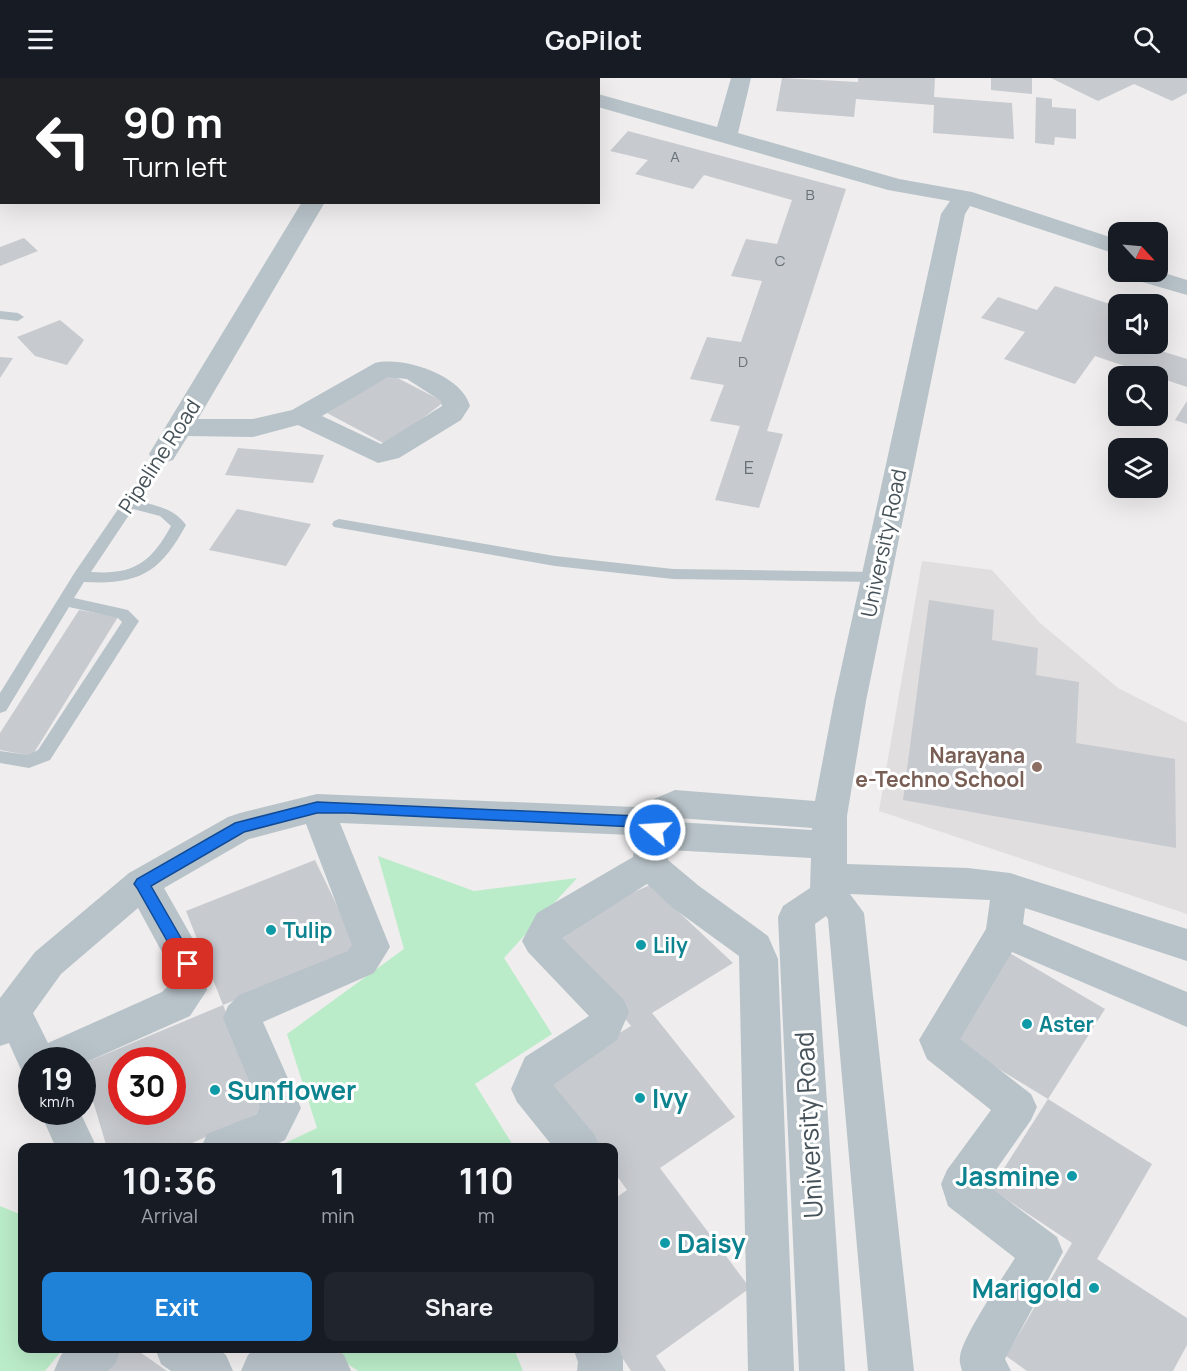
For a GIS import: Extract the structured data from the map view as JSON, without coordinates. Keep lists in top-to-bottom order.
{
  "streets": {
    "street": ["Pipeline Road", "University Road"]
  },
  "places": [
    "Narayana e-Techno School",
    "Tulip",
    "Lily",
    "Aster",
    "Sunflower",
    "Ivy",
    "Jasmine",
    "Daisy",
    "Marigold"
  ],
  "house_numbers": [
    "A",
    "B",
    "C",
    "D",
    "E"
  ],
  "north": "bottom right",
  "page": {
    "header": "GoPilot",
    "turn": ["90 m", "Turn left"],
    "speed": "19 km/h",
    "limit": "30",
    "eta": [
      "10:36",
      "Arrival",
      "1",
      "min",
      "110",
      "m"
    ],
    "buttons": ["Exit", "Share"]
  }
}
